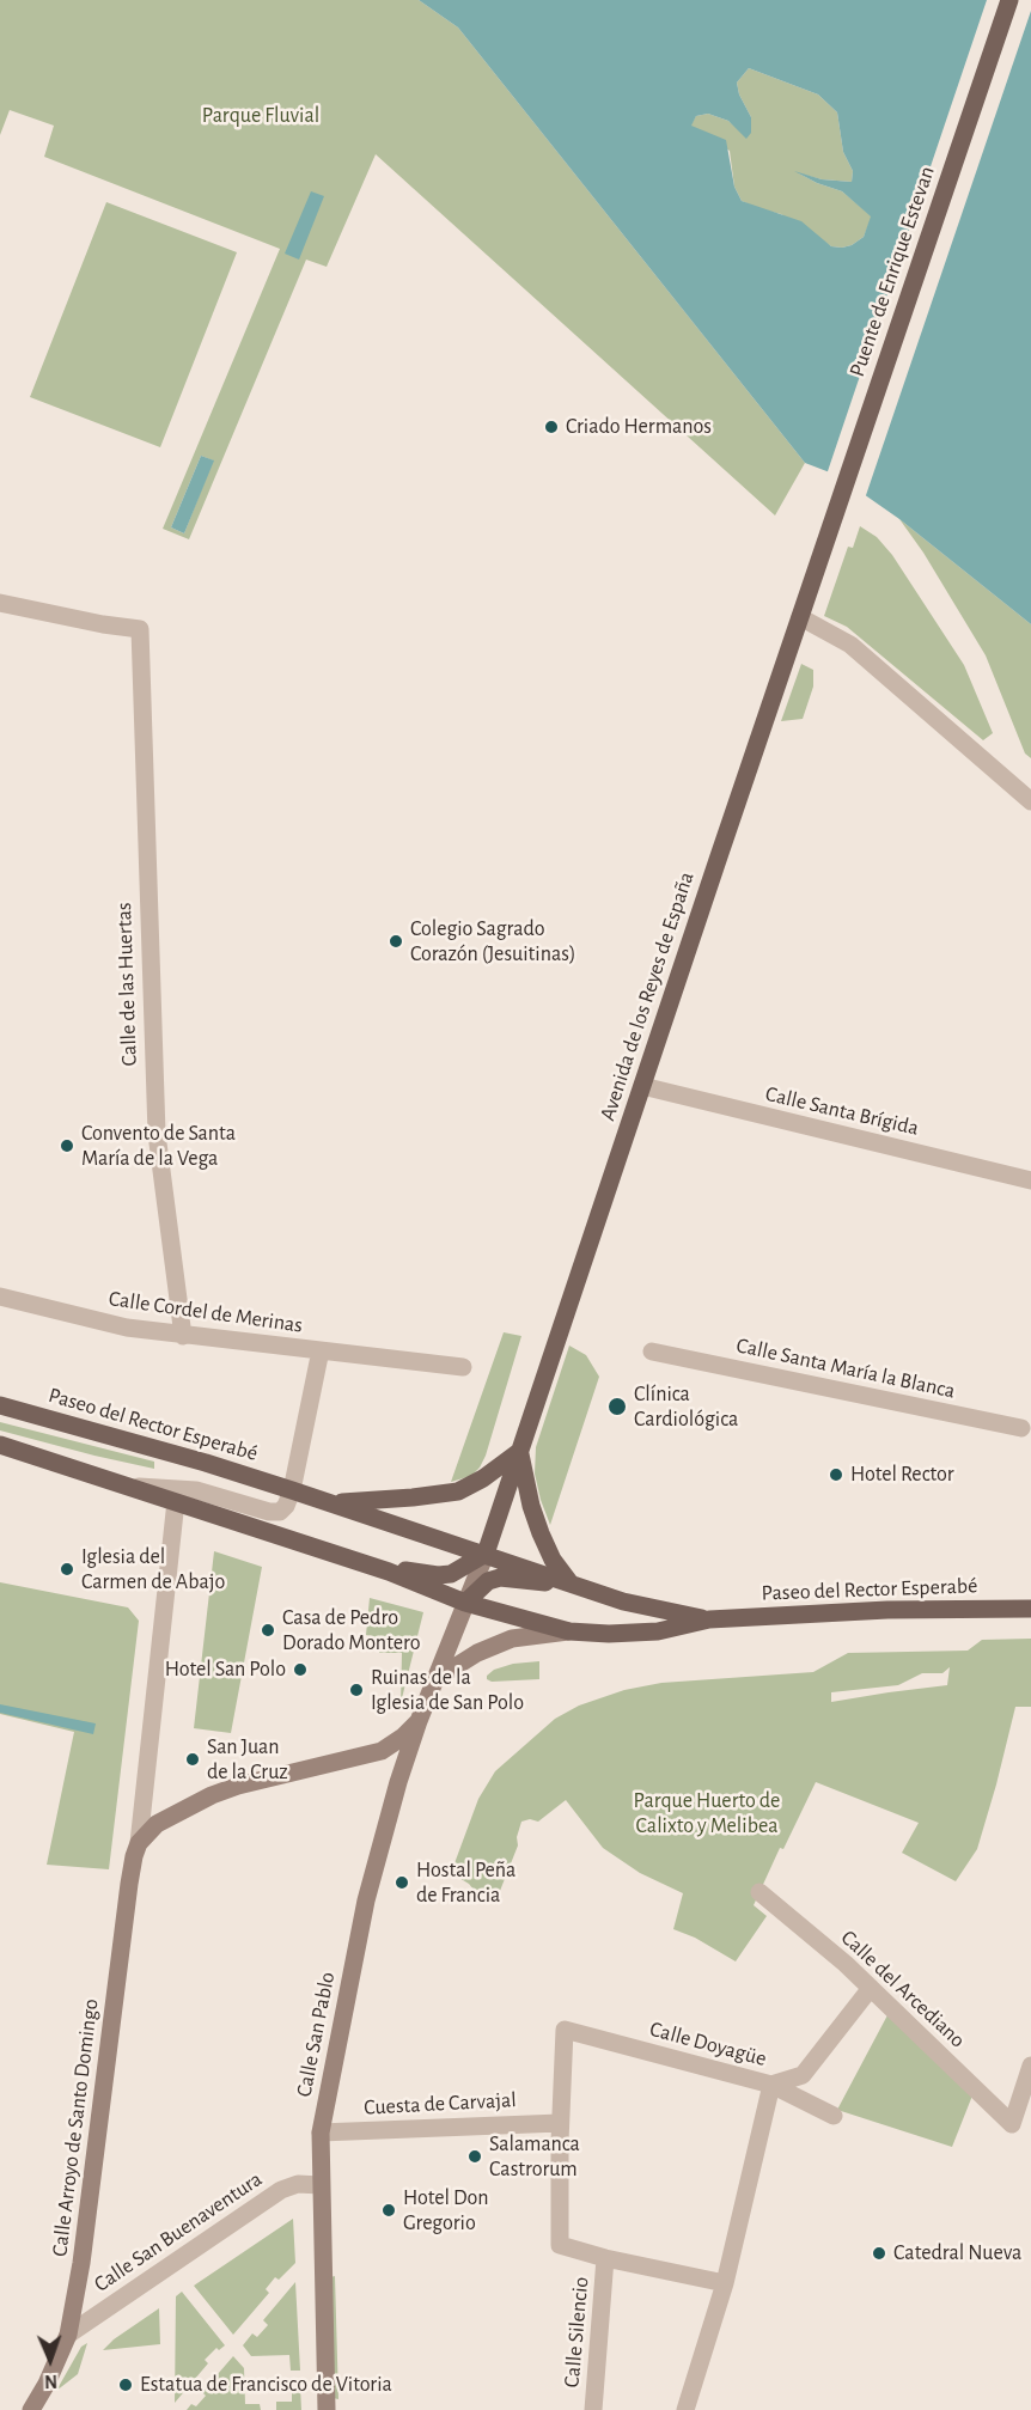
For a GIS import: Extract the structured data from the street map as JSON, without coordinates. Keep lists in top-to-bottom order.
{
  "streets": {
    "main road": [
      "Puente de Enrique Estevan",
      "Avenida de los Reyes de España",
      "Paseo del Rector Esperabé",
      "Calle San Pablo",
      "Calle Arroyo de Santo Domingo"
    ],
    "street": [
      "Calle de las Huertas",
      "Calle Santa Brígida",
      "Calle Cordel de Merinas",
      "Calle Santa María la Blanca",
      "Calle del Arcediano",
      "Calle Doyagüe",
      "Cuesta de Carvajal",
      "Calle San Buenaventura",
      "Calle Silencio"
    ]
  },
  "crossings": [
    ["Puente de Enrique Estevan", "Avenida de los Reyes de España"],
    ["Calle de las Huertas", "Calle Cordel de Merinas"],
    ["Avenida de los Reyes de España", "Calle Santa Brígida"],
    ["Avenida de los Reyes de España", "Paseo del Rector Esperabé"],
    ["Avenida de los Reyes de España", "Calle San Pablo"],
    ["Calle Cordel de Merinas", "Paseo del Rector Esperabé"],
    ["Paseo del Rector Esperabé", "Calle San Pablo"],
    ["Paseo del Rector Esperabé", "Calle Arroyo de Santo Domingo"],
    ["Calle San Pablo", "Cuesta de Carvajal"],
    ["Calle San Pablo", "Calle San Buenaventura"],
    ["Calle Doyagüe", "Cuesta de Carvajal"],
    ["Calle Arroyo de Santo Domingo", "Calle San Buenaventura"]
  ],
  "parks": ["Parque Fluvial", "Parque Huerto de Calixto y Melibea"],
  "places": [
    "Criado Hermanos",
    "Colegio Sagrado Corazón (Jesuitinas)",
    "Convento de Santa María de la Vega",
    "Clínica Cardiológica",
    "Hotel Rector",
    "Iglesia del Carmen de Abajo",
    "Casa de Pedro Dorado Montero",
    "Hotel San Polo",
    "Ruinas de la Iglesia de San Polo",
    "San Juan de la Cruz",
    "Hostal Peña de Francia",
    "Salamanca Castrorum",
    "Hotel Don Gregorio",
    "Catedral Nueva",
    "Estatua de Francisco de Vitoria"
  ],
  "north": "bottom"
}
